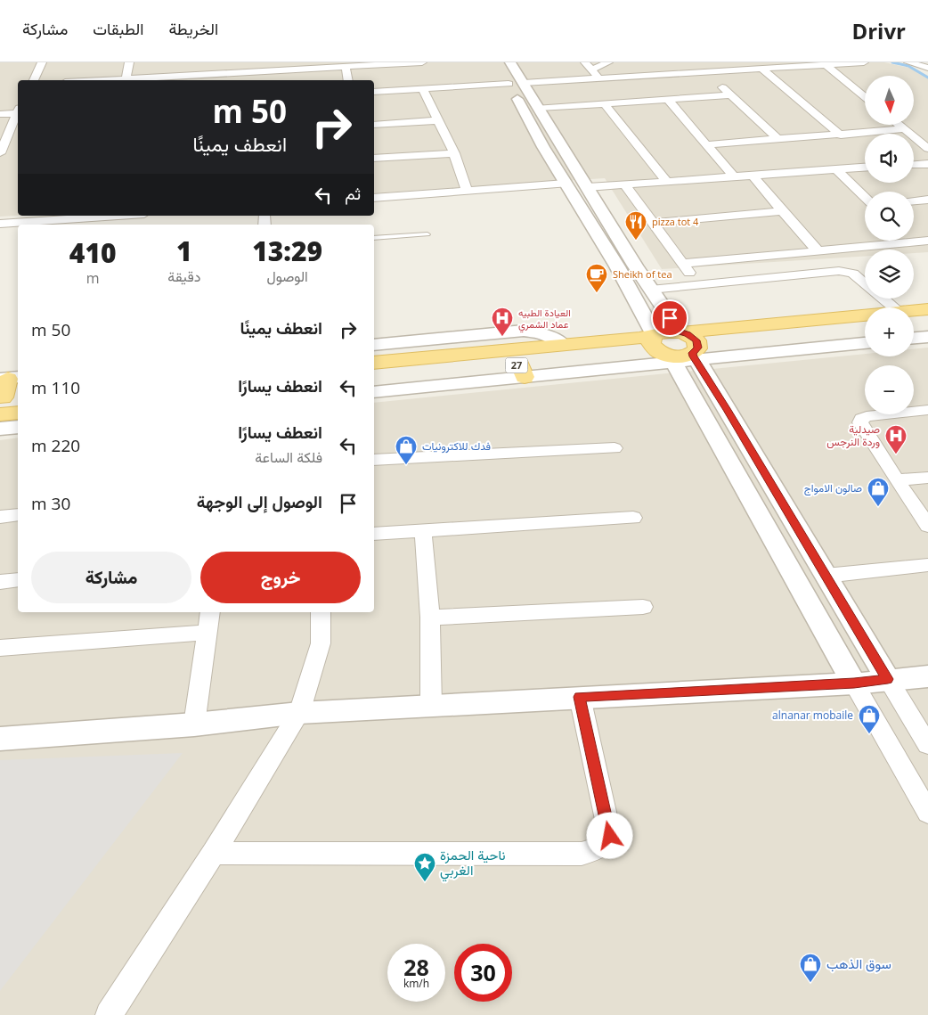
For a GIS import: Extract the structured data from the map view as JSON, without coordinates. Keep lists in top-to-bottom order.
{
  "streets": {
    "main road": ["27"]
  },
  "places": {
    "restaurant": ["pizza tot 4"],
    "cafe": ["Sheikh of tea"],
    "hospital": ["العيادة الطبيه عماد الشمري", "صيدلية وردة النرجس"],
    "shop": [
      "فدك للاكترونيات",
      "صالون الامواج",
      "alnanar mobaile",
      "سوق الذهب"
    ],
    "place": ["ناحية الحمزة الغربي"]
  },
  "north": "bottom",
  "page": {
    "header": "Drivr",
    "nav": ["الخريطة", "الطبقات", "مشاركة"],
    "map_buttons": ["+", "−"],
    "turn": ["50 m", "انعطف يمينًا"],
    "then": "ثم",
    "eta": [
      "13:29",
      "الوصول",
      "1",
      "دقيقة",
      "410",
      "m"
    ],
    "list": [
      {
        "name": "انعطف يمينًا",
        "value": "50 m"
      },
      {
        "name": "انعطف يسارًا",
        "value": "110 m"
      },
      {
        "name": "انعطف يسارًا",
        "note": "فلكة الساعة",
        "value": "220 m"
      },
      {
        "name": "الوصول إلى الوجهة",
        "value": "30 m"
      }
    ],
    "buttons": ["خروج", "مشاركة"],
    "speed": "28 km/h",
    "limit": "30"
  }
}
